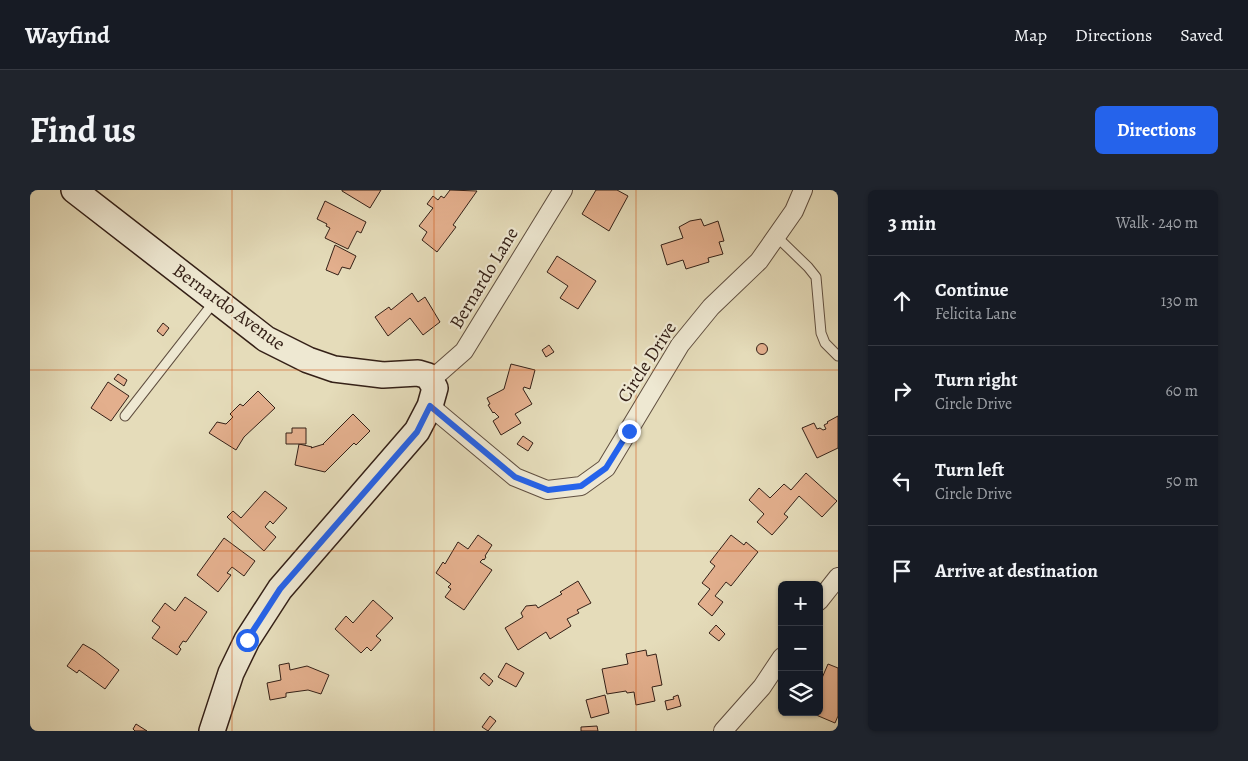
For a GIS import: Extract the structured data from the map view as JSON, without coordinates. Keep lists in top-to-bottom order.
{
  "streets": {
    "street": ["Bernardo Lane", "Bernardo Avenue", "Circle Drive"]
  },
  "crossings": [
    ["Bernardo Lane", "Bernardo Avenue"]
  ],
  "page": {
    "header": "Wayfind",
    "nav": ["Map", "Directions", "Saved"],
    "title": "Find us",
    "buttons": "Directions",
    "heading": ["3 min", "Walk · 240 m"],
    "list": [
      ["Continue", "Felicita Lane", "130 m"],
      ["Turn right", "Circle Drive", "60 m"],
      ["Turn left", "Circle Drive", "50 m"],
      "Arrive at destination"
    ],
    "map_buttons": ["+", "−"]
  }
}
